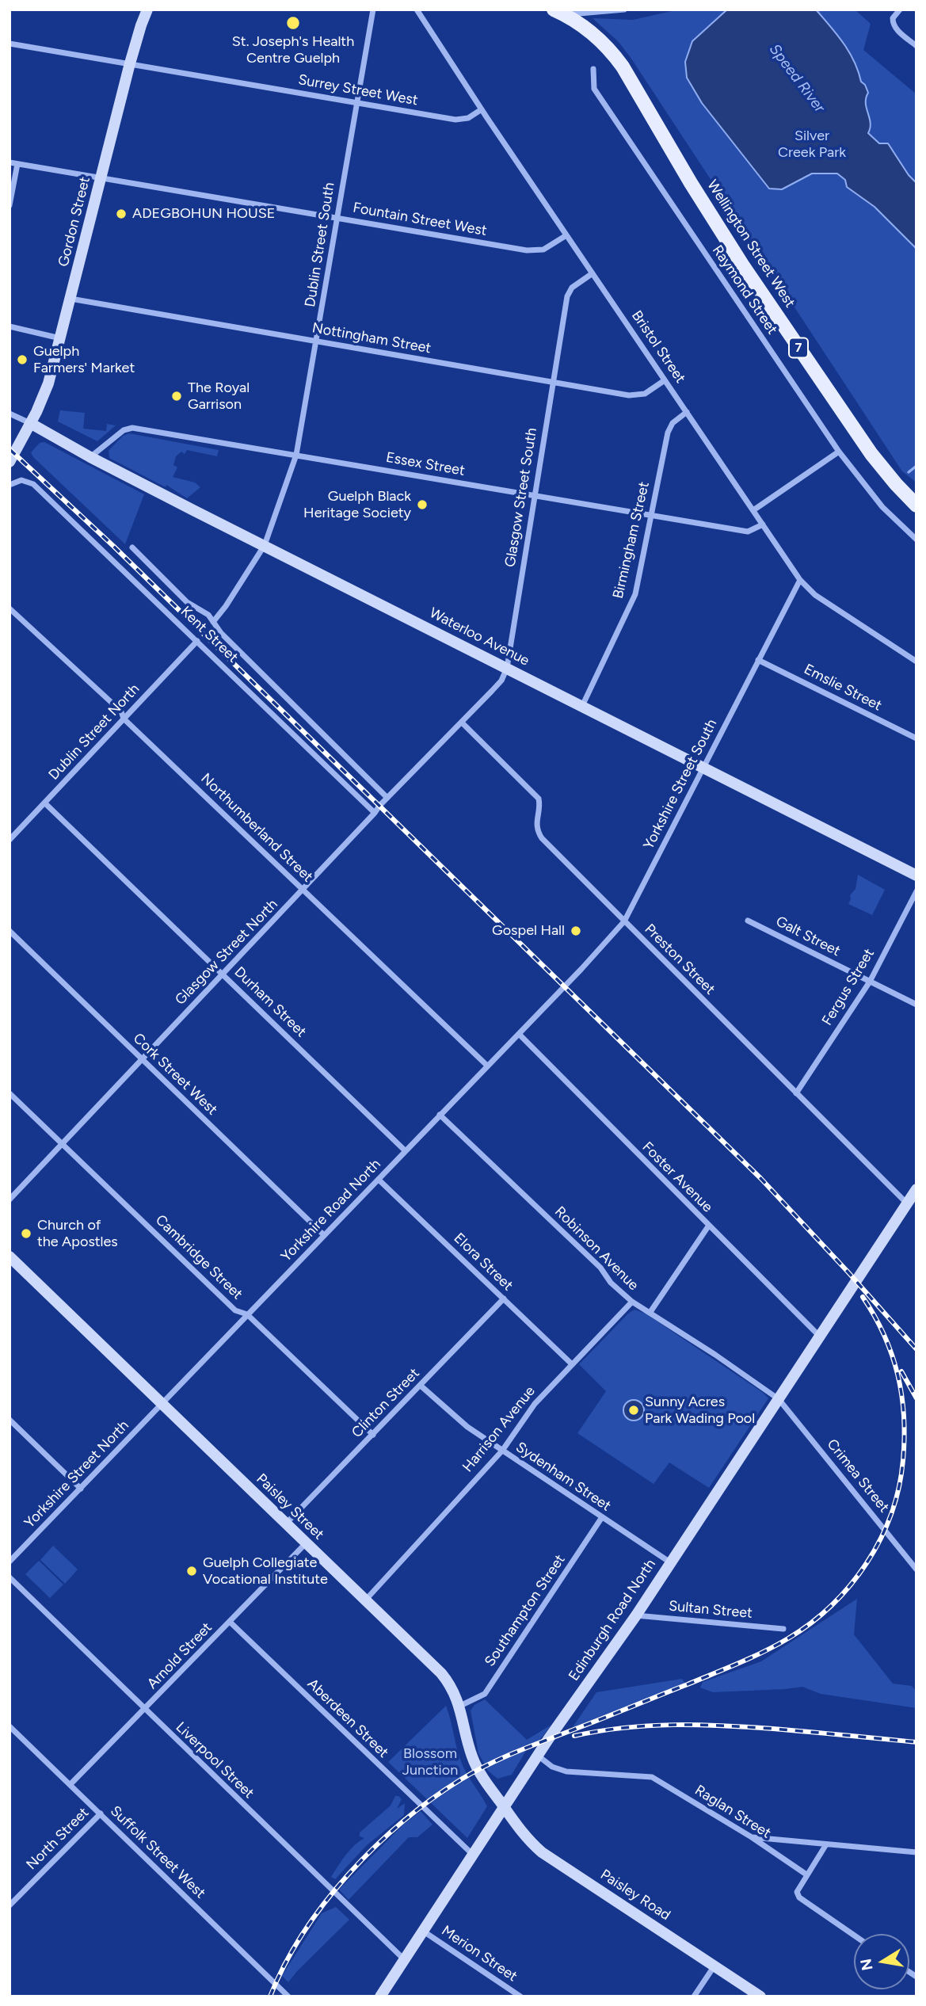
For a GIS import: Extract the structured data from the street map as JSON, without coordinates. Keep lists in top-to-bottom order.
{
  "streets": {
    "main road": [
      "Gordon Street",
      "Wellington Street West",
      "7",
      "Waterloo Avenue",
      "Paisley Street",
      "Edinburgh Road North",
      "Paisley Road"
    ],
    "street": [
      "Surrey Street West",
      "Fountain Street West",
      "Dublin Street South",
      "Raymond Street",
      "Nottingham Street",
      "Bristol Street",
      "Essex Street",
      "Glasgow Street South",
      "Birmingham Street",
      "Kent Street",
      "Emslie Street",
      "Dublin Street North",
      "Yorkshire Street South",
      "Northumberland Street",
      "Galt Street",
      "Glasgow Street North",
      "Preston Street",
      "Fergus Street",
      "Durham Street",
      "Cork Street West",
      "Foster Avenue",
      "Yorkshire Road North",
      "Robinson Avenue",
      "Cambridge Street",
      "Elora Street",
      "Clinton Street",
      "Harrison Avenue",
      "Yorkshire Street North",
      "Crimea Street",
      "Sydenham Street",
      "Sultan Street",
      "Southampton Street",
      "Arnold Street",
      "Aberdeen Street",
      "Liverpool Street",
      "Raglan Street",
      "North Street",
      "Suffolk Street West",
      "Merion Street"
    ]
  },
  "crossings": [
    ["Surrey Street West", "Gordon Street"],
    ["Surrey Street West", "Dublin Street South"],
    ["Surrey Street West", "Bristol Street"],
    ["Fountain Street West", "Gordon Street"],
    ["Fountain Street West", "Dublin Street South"],
    ["Fountain Street West", "Bristol Street"],
    ["Gordon Street", "Nottingham Street"],
    ["Gordon Street", "Waterloo Avenue"],
    ["Dublin Street South", "Nottingham Street"],
    ["Dublin Street South", "Essex Street"],
    ["Dublin Street South", "Waterloo Avenue"],
    ["Nottingham Street", "Bristol Street"],
    ["Nottingham Street", "Glasgow Street South"],
    ["Bristol Street", "Essex Street"],
    ["Bristol Street", "Glasgow Street South"],
    ["Bristol Street", "Birmingham Street"],
    ["Bristol Street", "Yorkshire Street South"],
    ["Essex Street", "Glasgow Street South"],
    ["Essex Street", "Birmingham Street"],
    ["Essex Street", "Waterloo Avenue"],
    ["Glasgow Street South", "Waterloo Avenue"],
    ["Glasgow Street South", "Glasgow Street North"],
    ["Glasgow Street South", "Preston Street"],
    ["Birmingham Street", "Waterloo Avenue"],
    ["Kent Street", "Dublin Street North"],
    ["Kent Street", "Glasgow Street North"],
    ["Waterloo Avenue", "Yorkshire Street South"],
    ["Emslie Street", "Yorkshire Street South"],
    ["Dublin Street North", "Northumberland Street"],
    ["Dublin Street North", "Durham Street"],
    ["Yorkshire Street South", "Preston Street"],
    ["Yorkshire Street South", "Foster Avenue"],
    ["Yorkshire Street South", "Yorkshire Road North"],
    ["Northumberland Street", "Glasgow Street North"],
    ["Northumberland Street", "Yorkshire Road North"],
    ["Galt Street", "Fergus Street"],
    ["Glasgow Street North", "Preston Street"],
    ["Glasgow Street North", "Durham Street"],
    ["Glasgow Street North", "Cork Street West"],
    ["Glasgow Street North", "Cambridge Street"],
    ["Preston Street", "Fergus Street"],
    ["Preston Street", "Edinburgh Road North"],
    ["Durham Street", "Yorkshire Road North"],
    ["Cork Street West", "Yorkshire Road North"],
    ["Foster Avenue", "Yorkshire Road North"],
    ["Foster Avenue", "Edinburgh Road North"],
    ["Yorkshire Road North", "Robinson Avenue"],
    ["Yorkshire Road North", "Cambridge Street"],
    ["Yorkshire Road North", "Elora Street"],
    ["Yorkshire Road North", "Yorkshire Street North"],
    ["Yorkshire Road North", "Paisley Street"],
    ["Robinson Avenue", "Harrison Avenue"],
    ["Robinson Avenue", "Crimea Street"],
    ["Robinson Avenue", "Edinburgh Road North"],
    ["Cambridge Street", "Clinton Street"],
    ["Elora Street", "Clinton Street"],
    ["Elora Street", "Harrison Avenue"],
    ["Clinton Street", "Sydenham Street"],
    ["Clinton Street", "Paisley Street"],
    ["Harrison Avenue", "Sydenham Street"],
    ["Harrison Avenue", "Paisley Street"],
    ["Yorkshire Street North", "Paisley Street"],
    ["Crimea Street", "Edinburgh Road North"],
    ["Sydenham Street", "Southampton Street"],
    ["Sydenham Street", "Edinburgh Road North"],
    ["Paisley Street", "Southampton Street"],
    ["Paisley Street", "Edinburgh Road North"],
    ["Paisley Street", "Arnold Street"],
    ["Paisley Street", "Paisley Road"],
    ["Sultan Street", "Edinburgh Road North"],
    ["Edinburgh Road North", "Aberdeen Street"],
    ["Edinburgh Road North", "Liverpool Street"],
    ["Edinburgh Road North", "Raglan Street"],
    ["Edinburgh Road North", "Paisley Road"],
    ["Edinburgh Road North", "Merion Street"],
    ["Arnold Street", "Aberdeen Street"],
    ["Arnold Street", "Liverpool Street"],
    ["Arnold Street", "Suffolk Street West"],
    ["North Street", "Suffolk Street West"]
  ],
  "water": ["Speed River"],
  "parks": ["Silver Creek Park", "Blossom Junction"],
  "places": [
    "St. Joseph's Health Centre Guelph",
    "ADEGBOHUN HOUSE",
    "Guelph Farmers' Market",
    "The Royal Garrison",
    "Guelph Black Heritage Society",
    "Gospel Hall",
    "Church of the Apostles",
    "Sunny Acres Park Wading Pool",
    "Guelph Collegiate Vocational Institute"
  ],
  "north": "left"
}
